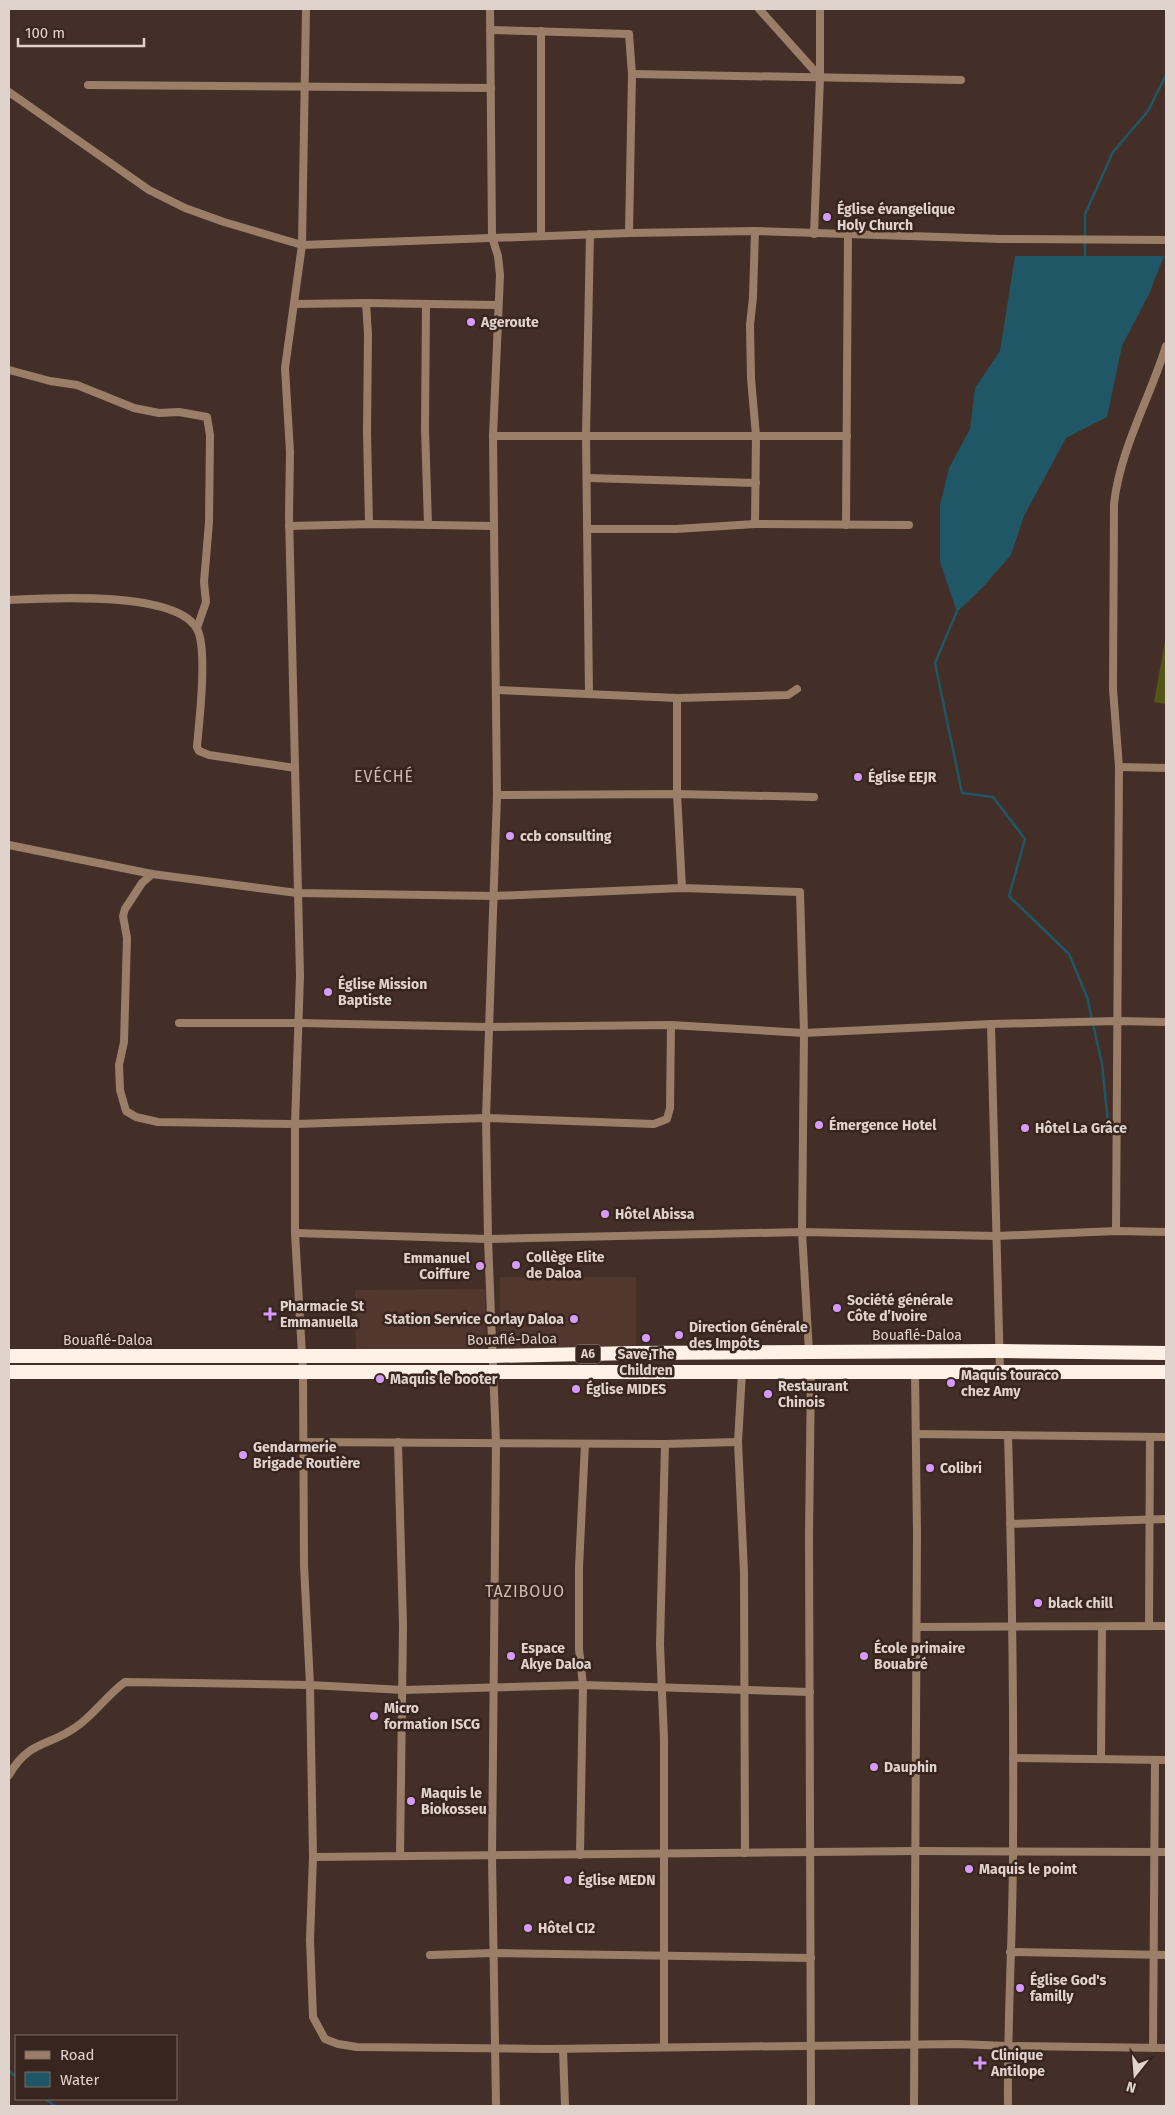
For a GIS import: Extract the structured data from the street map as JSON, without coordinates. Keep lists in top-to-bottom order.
{
  "streets": {
    "highway": ["Bouaflé-Daloa", "A6"]
  },
  "districts": ["EVÉCHÉ", "TAZIBOUO"],
  "places": {
    "other": [
      "Église évangelique Holy Church",
      "Ageroute",
      "Église EEJR",
      "ccb consulting",
      "Église Mission Baptiste",
      "Émergence Hotel",
      "Hôtel La Grâce",
      "Hôtel Abissa",
      "Collège Elite de Daloa",
      "Emmanuel Coiffure",
      "Société générale Côte d’Ivoire",
      "Station Service Corlay Daloa",
      "Direction Générale des Impôts",
      "Save The Children",
      "Maquis le booter",
      "Maquis touraco chez Amy",
      "Église MIDES",
      "Restaurant Chinois",
      "Gendarmerie Brigade Routière",
      "Colibri",
      "black chill",
      "Espace Akye Daloa",
      "École primaire Bouabré",
      "Micro formation ISCG",
      "Dauphin",
      "Maquis le Biokosseu",
      "Maquis le point",
      "Église MEDN",
      "Hôtel CI2",
      "Église God's familly"
    ],
    "health": ["Pharmacie St Emmanuella", "Clinique Antilope"]
  },
  "legend": ["Road", "Water"],
  "scale_bar": "100 m",
  "north": "bottom"
}
